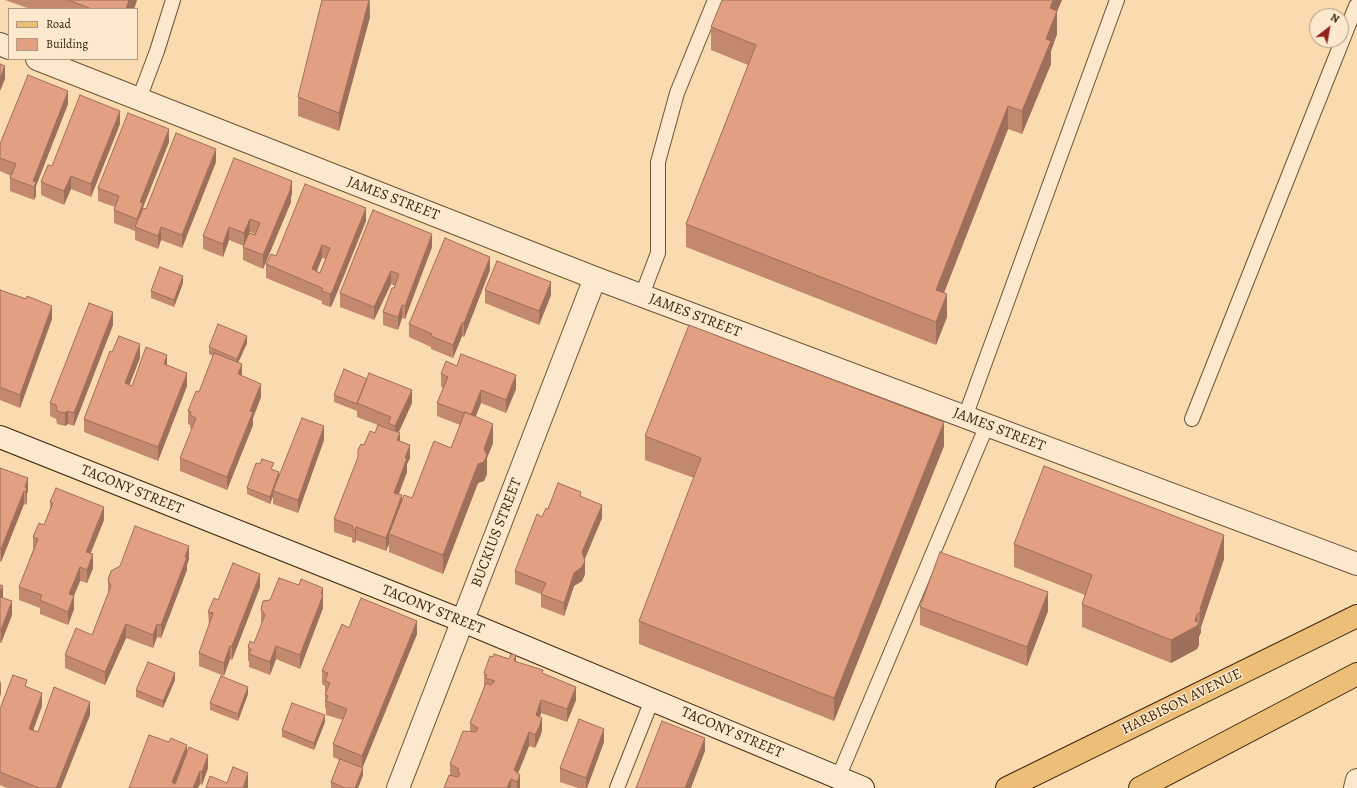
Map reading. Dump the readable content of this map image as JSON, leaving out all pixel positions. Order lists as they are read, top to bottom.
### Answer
{
  "streets": {
    "main road": ["HARBISON AVENUE"],
    "street": ["JAMES STREET", "TACONY STREET", "BUCKIUS STREET"]
  },
  "crossings": [
    ["JAMES STREET", "BUCKIUS STREET"],
    ["TACONY STREET", "BUCKIUS STREET"]
  ],
  "legend": ["Road", "Building"],
  "north": "top right"
}
